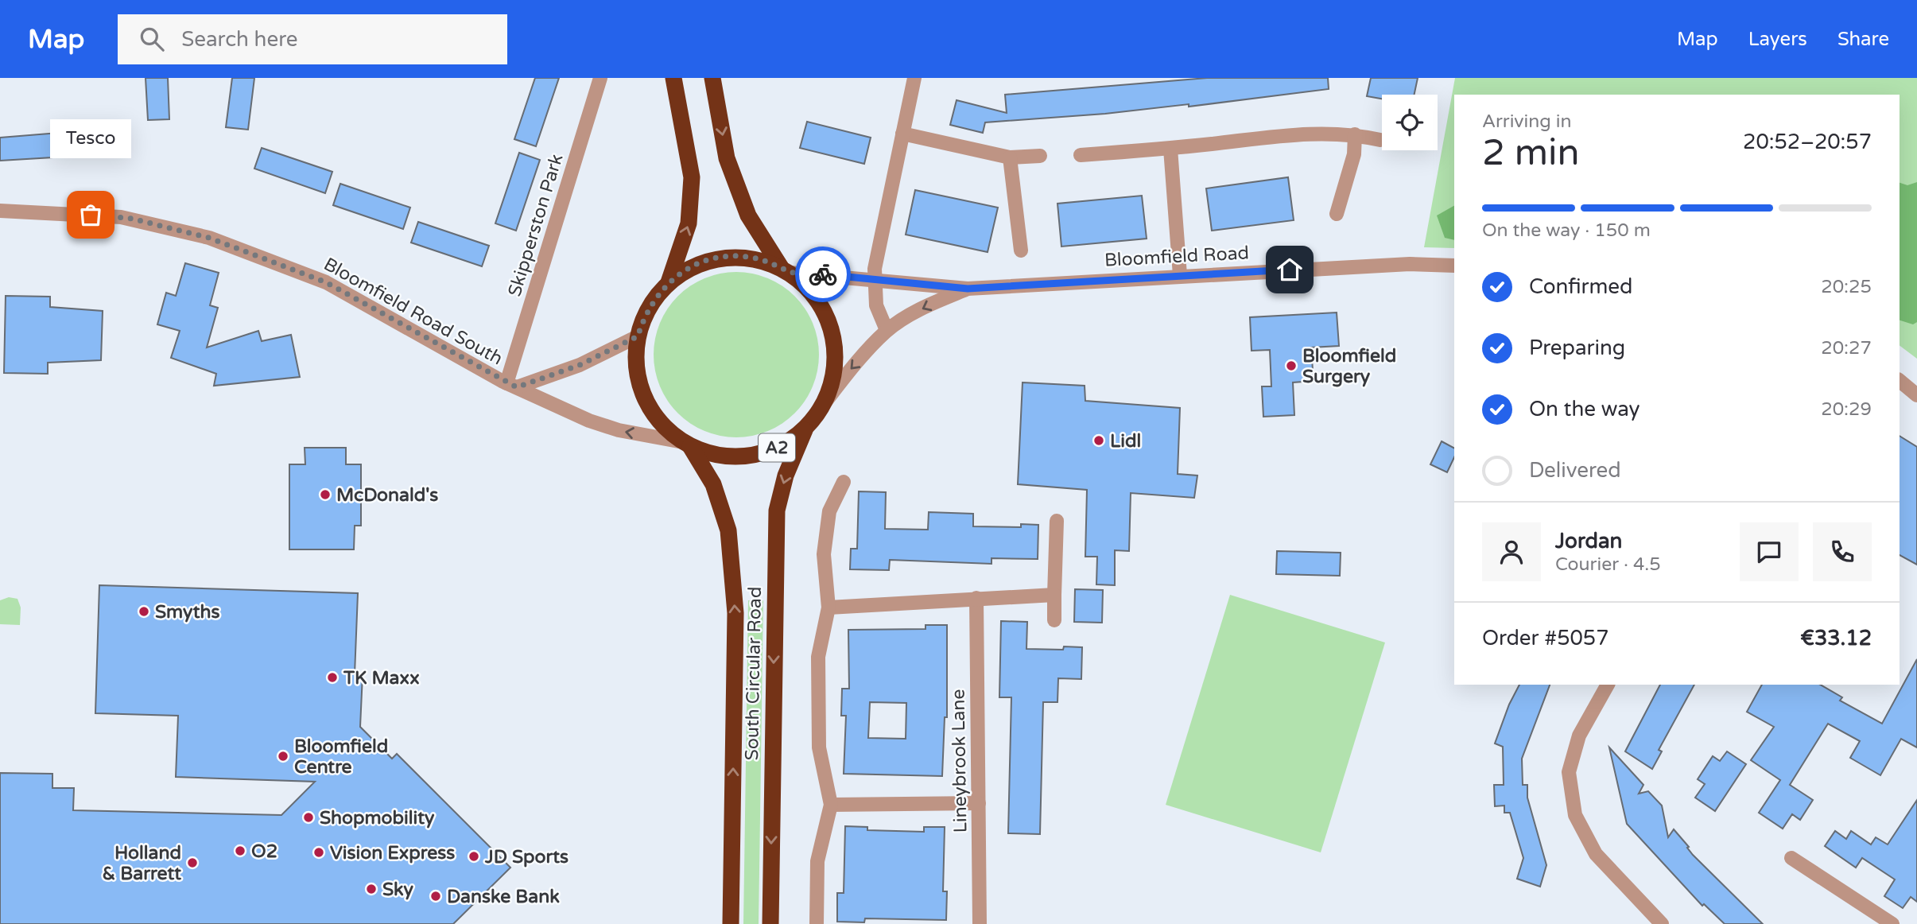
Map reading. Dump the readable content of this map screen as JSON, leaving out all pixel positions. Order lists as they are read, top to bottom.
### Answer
{
  "streets": {
    "highway": ["A2", "South Circular Road"],
    "street": [
      "Skipperston Park",
      "Bloomfield Road",
      "Bloomfield Road South",
      "Lineybrook Lane"
    ]
  },
  "crossings": [
    ["Skipperston Park", "Bloomfield Road South"],
    ["Bloomfield Road", "A2"],
    ["Bloomfield Road South", "A2"],
    ["Bloomfield Road South", "South Circular Road"],
    ["A2", "South Circular Road"]
  ],
  "places": [
    "Tesco",
    "Bloomfield Surgery",
    "Lidl",
    "McDonald's",
    "Smyths",
    "TK Maxx",
    "Bloomfield Centre",
    "Shopmobility",
    "O2",
    "Vision Express",
    "JD Sports",
    "Holland & Barrett",
    "Sky",
    "Danske Bank"
  ],
  "page": {
    "header": "Map",
    "search": "Search here",
    "nav": ["Map", "Layers", "Share"],
    "heading": ["2 min", "Arriving in", "20:52–20:57"],
    "panel": [
      "Jordan",
      "Courier · 4.5",
      "Order #5057",
      "€33.12"
    ],
    "bubble": "Tesco",
    "bar": "On the way · 150 m",
    "list": [
      ["Confirmed", "20:25"],
      ["Preparing", "20:27"],
      ["On the way", "20:29"],
      "Delivered"
    ]
  }
}
